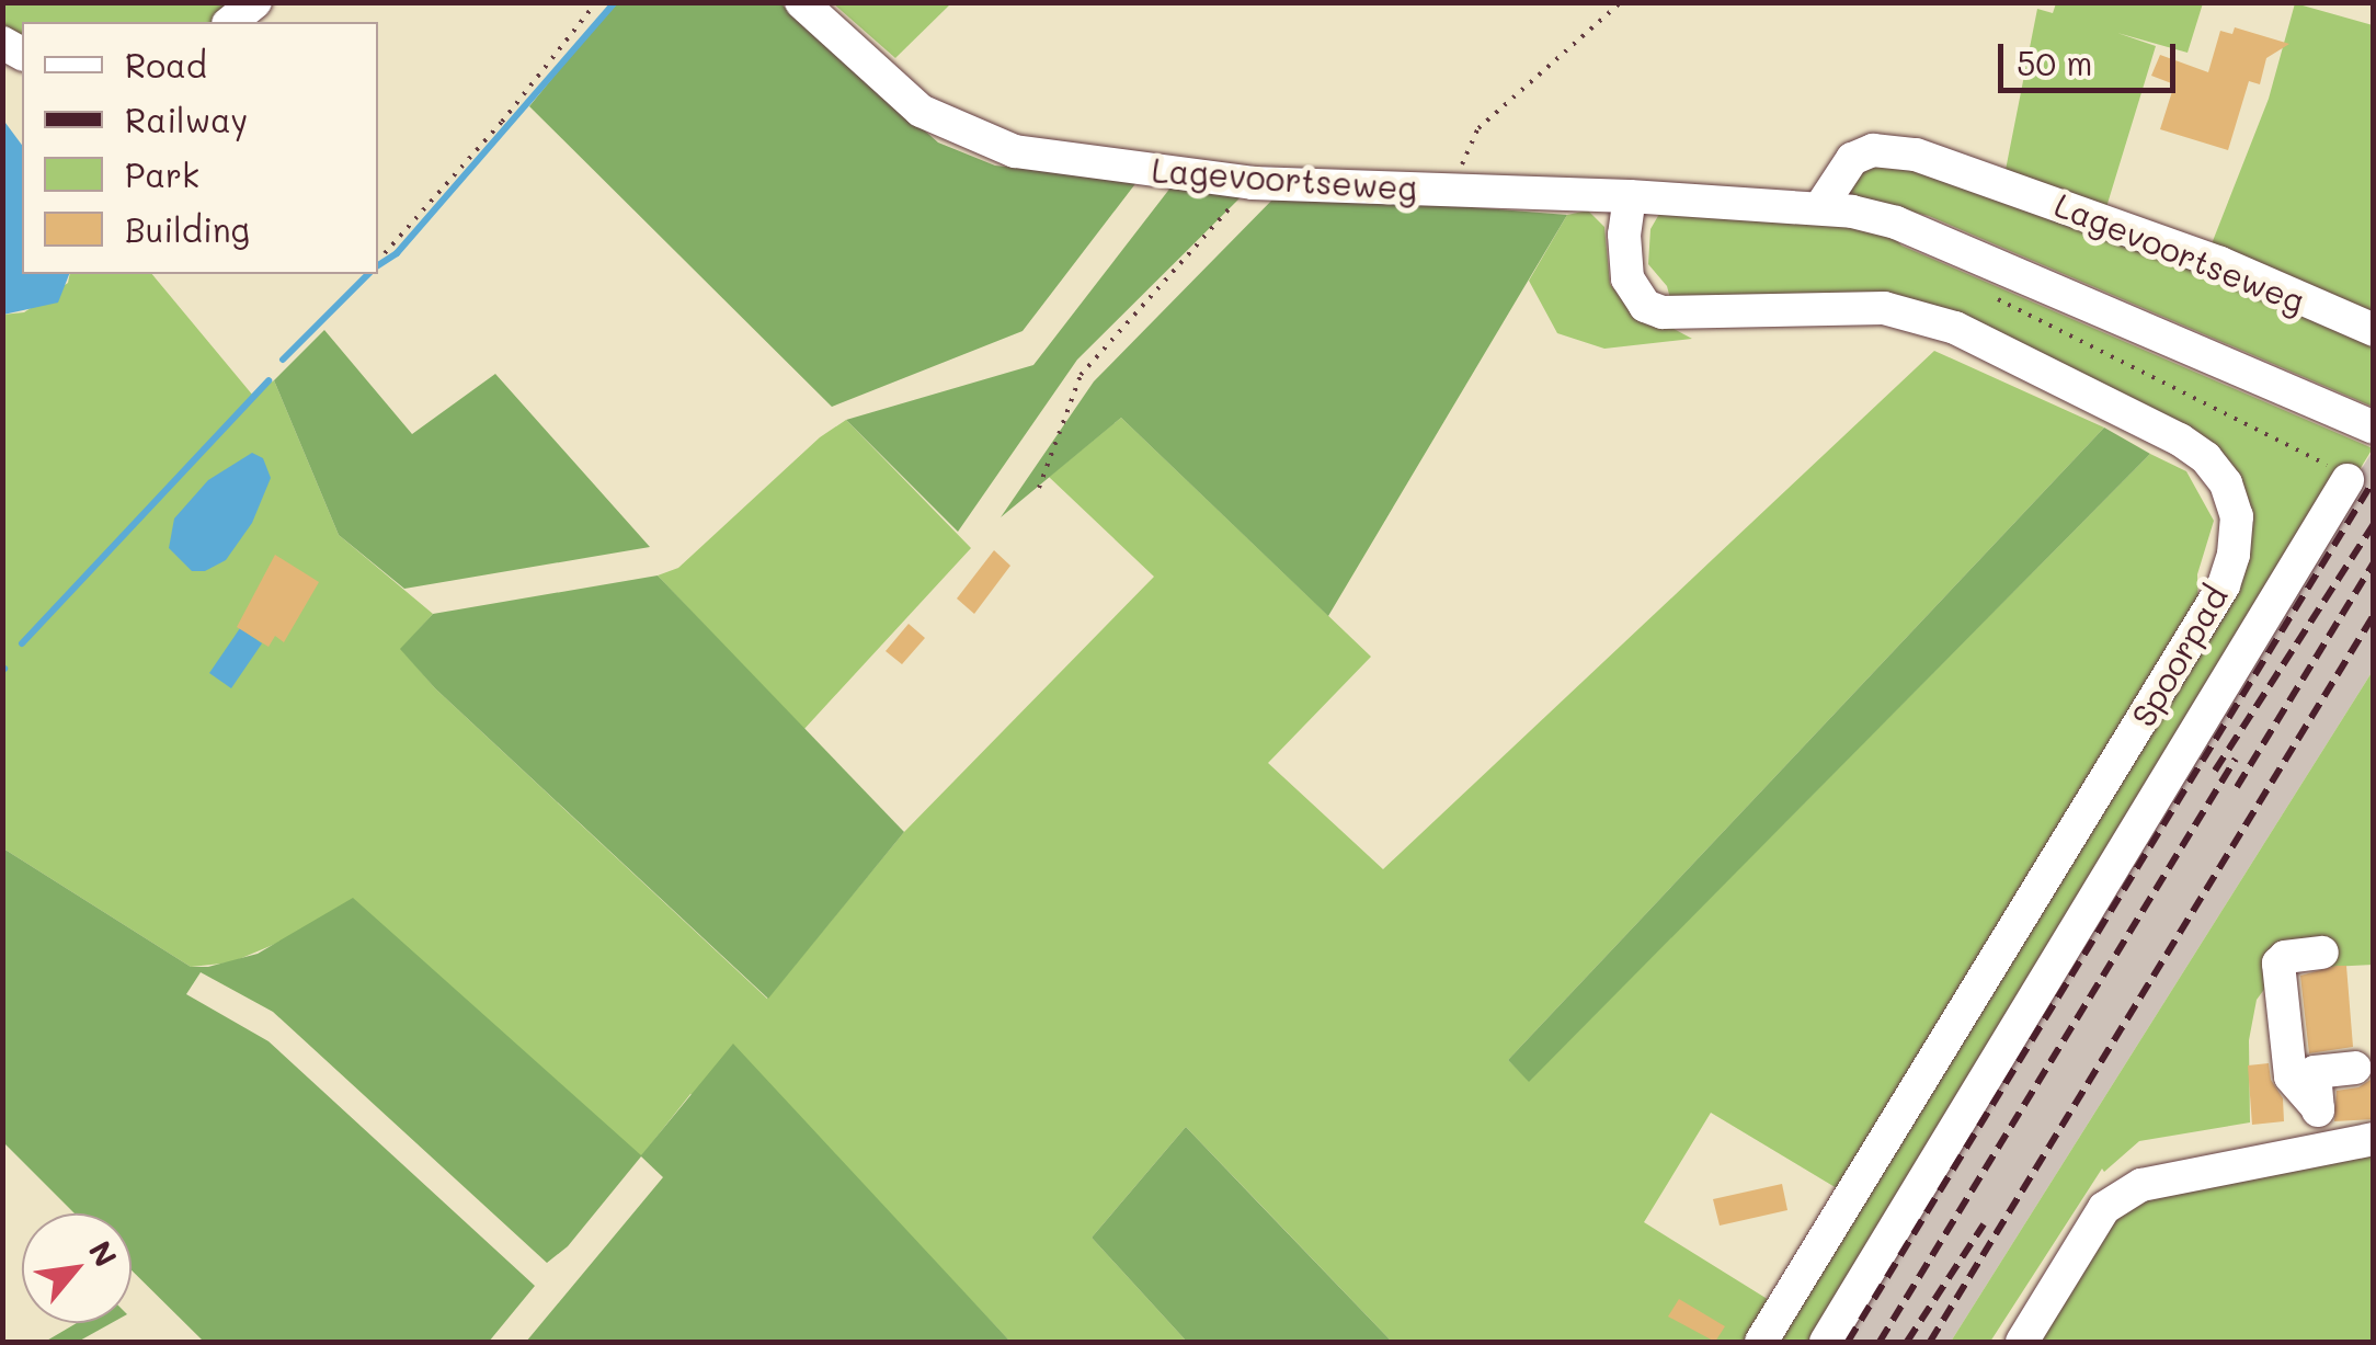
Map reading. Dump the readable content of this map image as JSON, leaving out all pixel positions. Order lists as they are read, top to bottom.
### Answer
{
  "streets": {
    "street": ["Lagevoortseweg", "Spoorpad"]
  },
  "crossings": [
    ["Lagevoortseweg", "Spoorpad"]
  ],
  "legend": [
    "Road",
    "Railway",
    "Park",
    "Building"
  ],
  "scale_bar": "50 m",
  "north": "top right"
}
